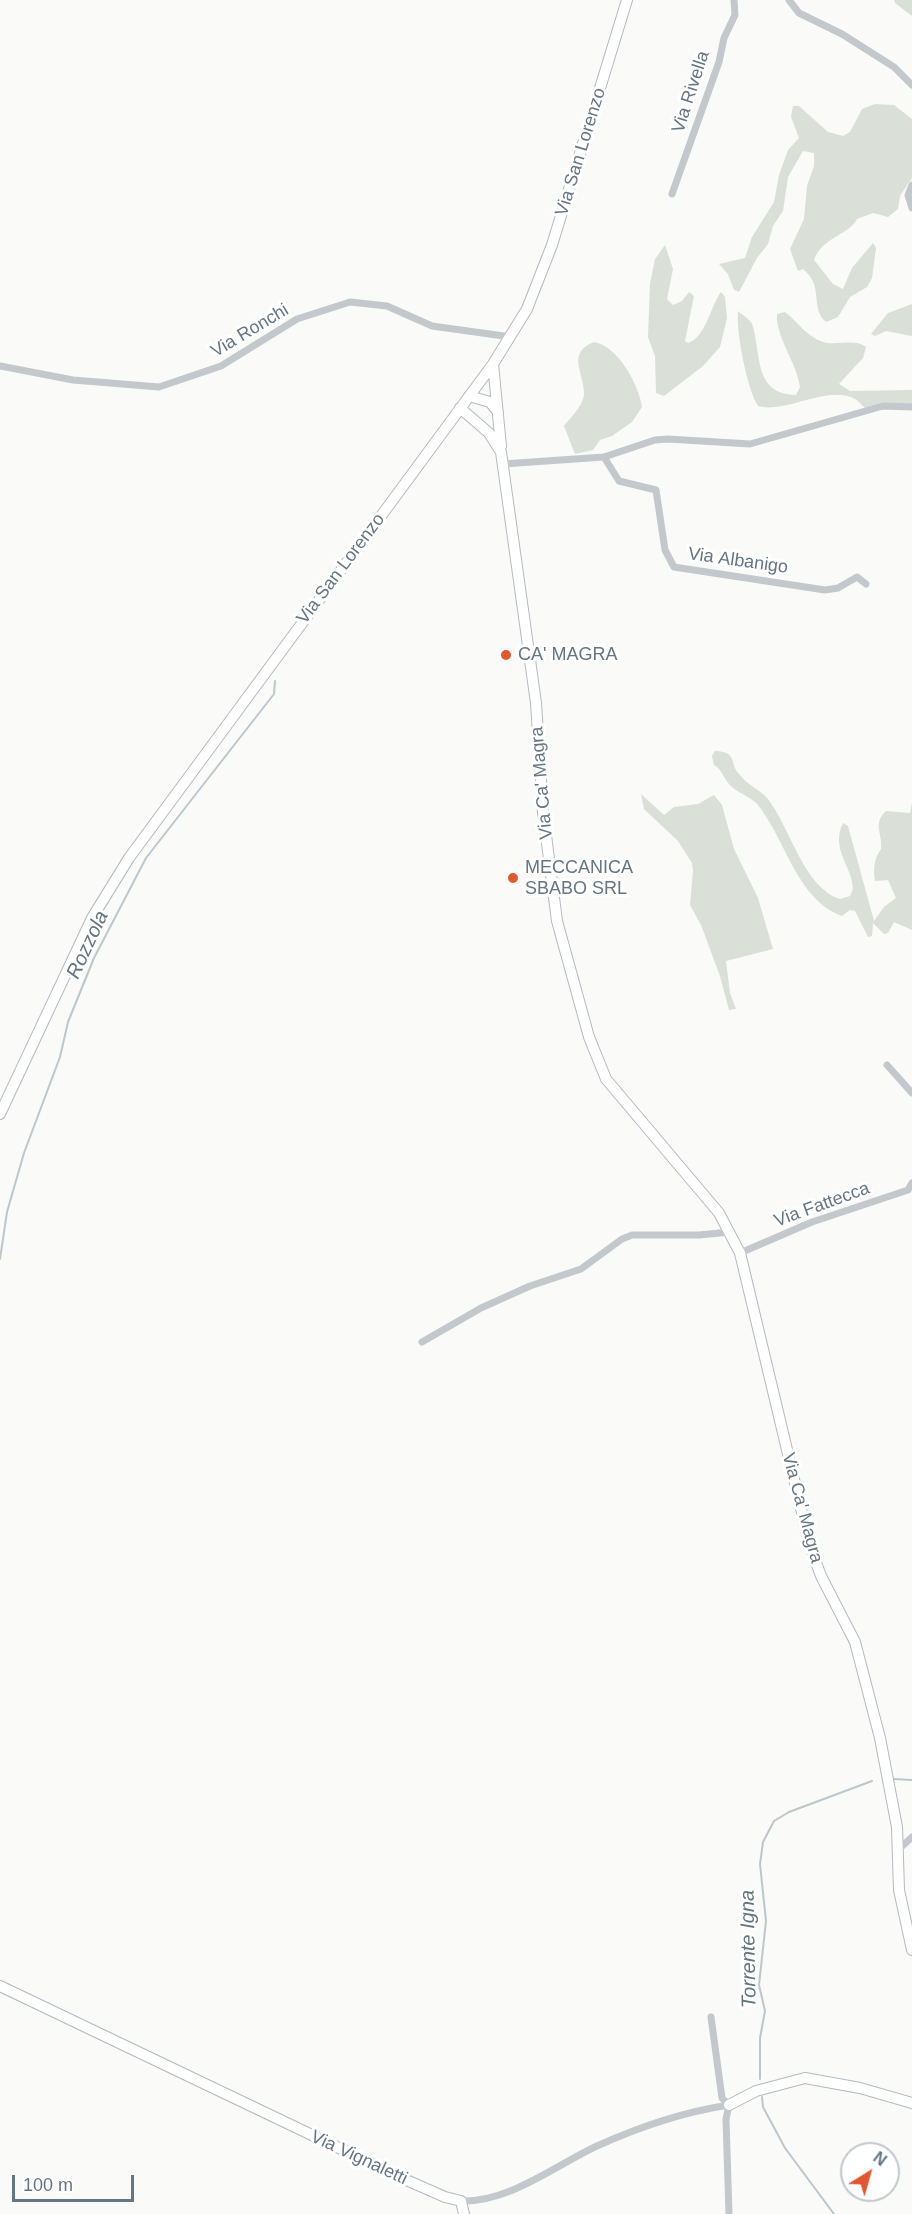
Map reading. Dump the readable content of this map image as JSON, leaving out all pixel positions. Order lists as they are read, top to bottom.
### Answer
{
  "streets": {
    "street": [
      "Via Rivella",
      "Via San Lorenzo",
      "Via Ronchi",
      "Via Albanigo",
      "Via Ca' Magra",
      "Via Fattecca",
      "Via Vignaletti"
    ]
  },
  "crossings": [
    ["Via San Lorenzo", "Via Ronchi"],
    ["Via San Lorenzo", "Via Ca' Magra"],
    ["Via Ca' Magra", "Via Fattecca"]
  ],
  "water": ["Rozzola", "Torrente Igna"],
  "places": ["CA' MAGRA", "MECCANICA SBABO SRL"],
  "scale_bar": "100 m",
  "north": "top right"
}
